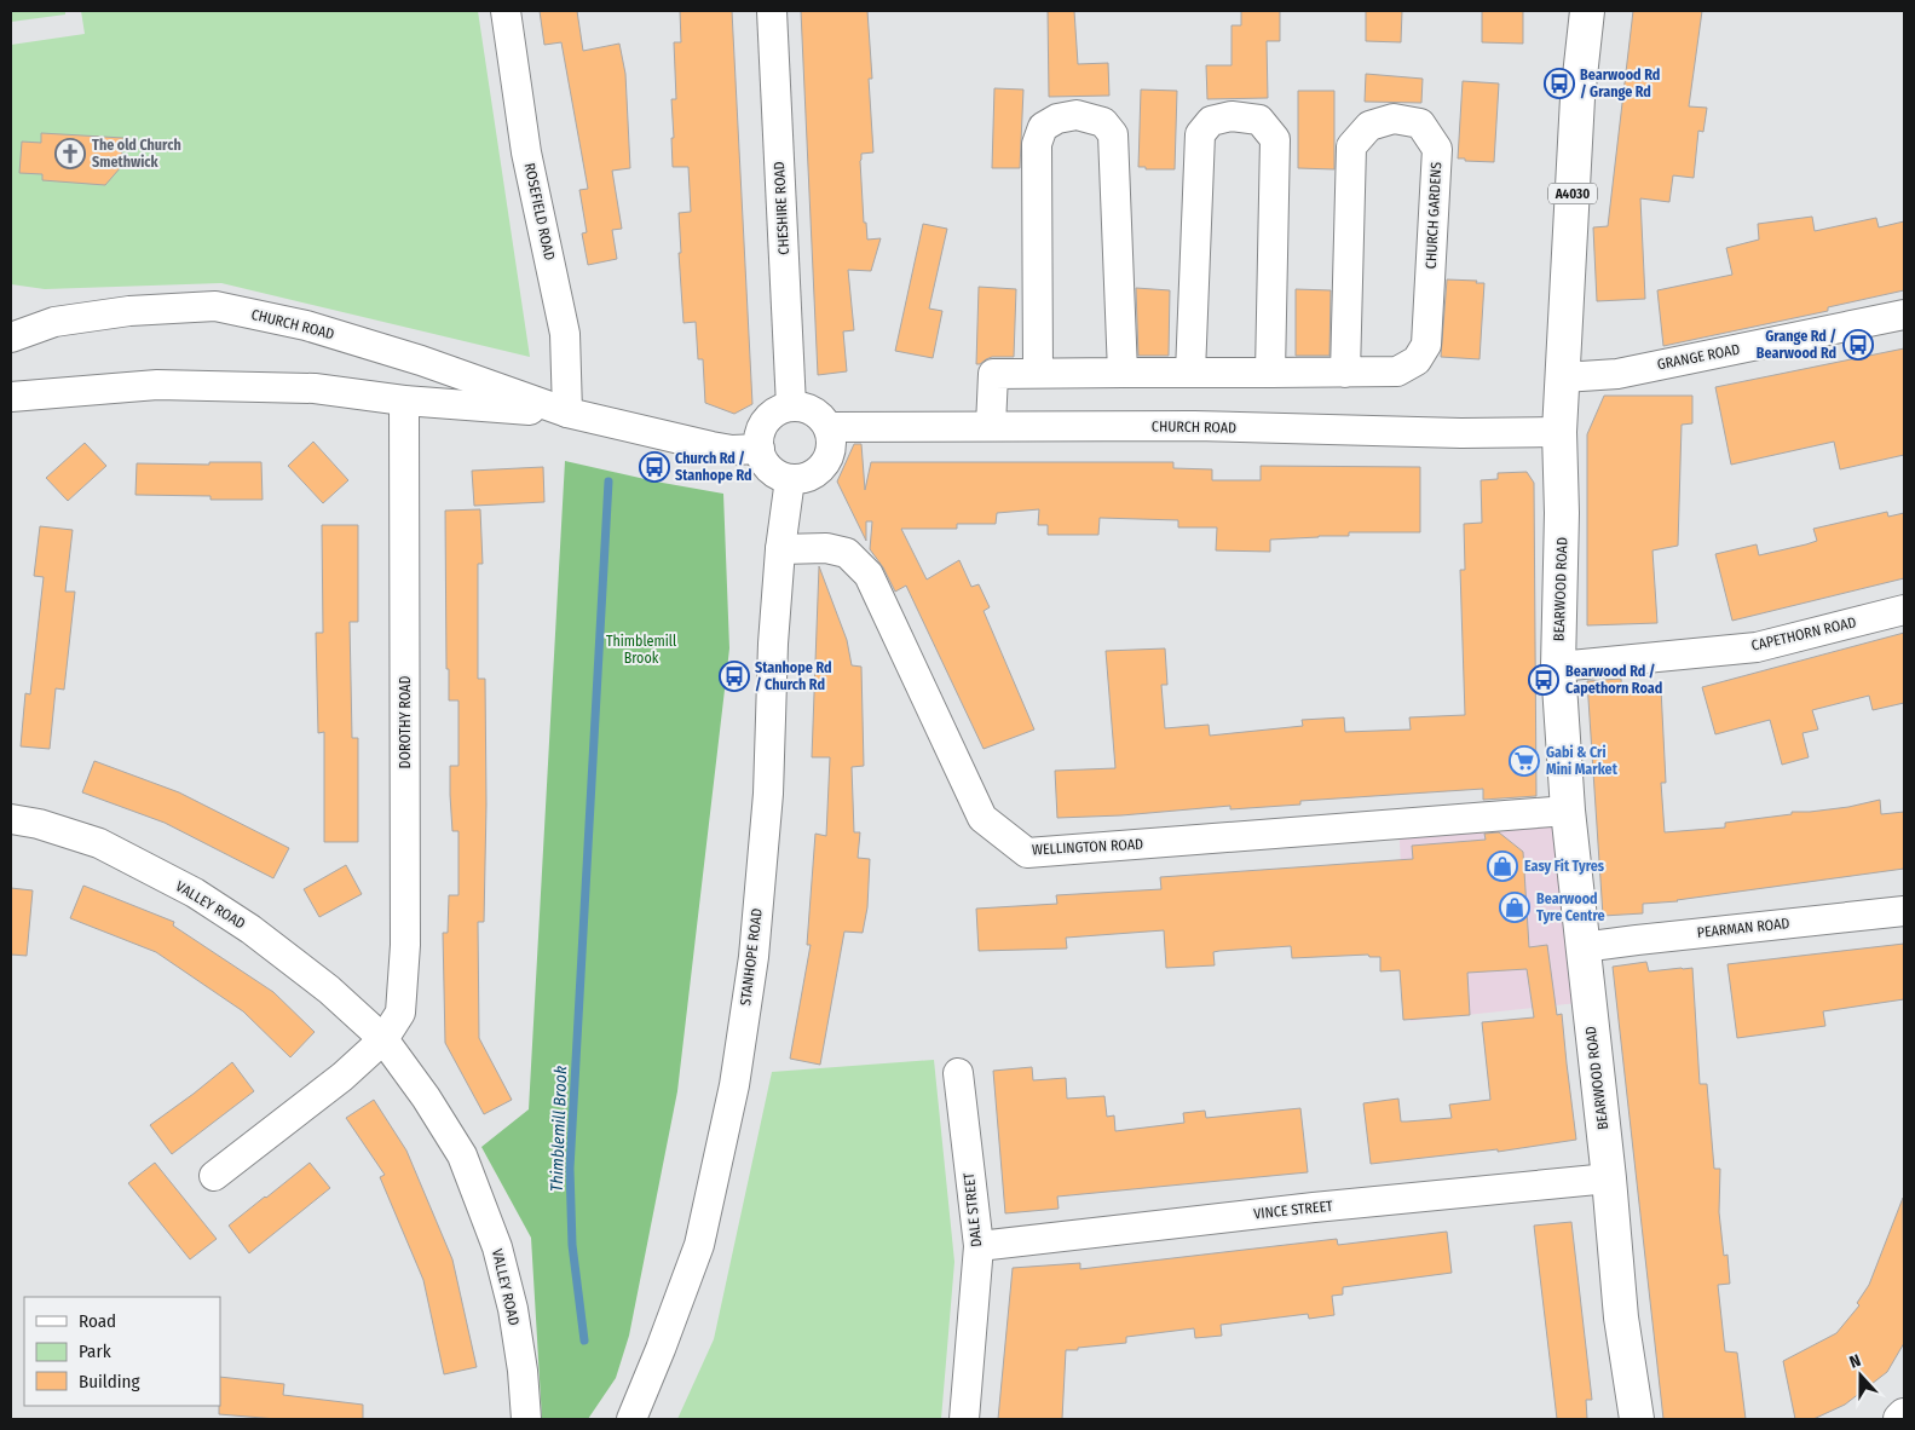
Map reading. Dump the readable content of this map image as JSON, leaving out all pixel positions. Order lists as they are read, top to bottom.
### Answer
{
  "streets": {
    "main road": ["A4030", "BEARWOOD ROAD"],
    "street": [
      "CHESHIRE ROAD",
      "ROSEFIELD ROAD",
      "CHURCH GARDENS",
      "CHURCH ROAD",
      "GRANGE ROAD",
      "CAPETHORN ROAD",
      "DOROTHY ROAD",
      "WELLINGTON ROAD",
      "VALLEY ROAD",
      "PEARMAN ROAD",
      "STANHOPE ROAD",
      "DALE STREET",
      "VINCE STREET"
    ]
  },
  "crossings": [
    ["CHESHIRE ROAD", "CHURCH ROAD"],
    ["CHESHIRE ROAD", "STANHOPE ROAD"],
    ["ROSEFIELD ROAD", "CHURCH ROAD"],
    ["CHURCH GARDENS", "CHURCH ROAD"],
    ["CHURCH ROAD", "BEARWOOD ROAD"],
    ["CHURCH ROAD", "DOROTHY ROAD"],
    ["CHURCH ROAD", "STANHOPE ROAD"],
    ["GRANGE ROAD", "BEARWOOD ROAD"],
    ["BEARWOOD ROAD", "CAPETHORN ROAD"],
    ["BEARWOOD ROAD", "WELLINGTON ROAD"],
    ["BEARWOOD ROAD", "PEARMAN ROAD"],
    ["BEARWOOD ROAD", "VINCE STREET"],
    ["DOROTHY ROAD", "VALLEY ROAD"],
    ["WELLINGTON ROAD", "STANHOPE ROAD"],
    ["DALE STREET", "VINCE STREET"]
  ],
  "water": ["Thimblemill Brook"],
  "parks": ["Thimblemill Brook"],
  "places": {
    "bus stop": [
      "Bearwood Rd / Grange Rd",
      "Grange Rd / Bearwood Rd",
      "Church Rd / Stanhope Rd",
      "Stanhope Rd / Church Rd",
      "Bearwood Rd / Capethorn Road"
    ],
    "church": ["The old Church Smethwick"],
    "supermarket": ["Gabi & Cri Mini Market"],
    "shop": ["Easy Fit Tyres", "Bearwood Tyre Centre"]
  },
  "legend": ["Road", "Park", "Building"],
  "north": "top"
}
